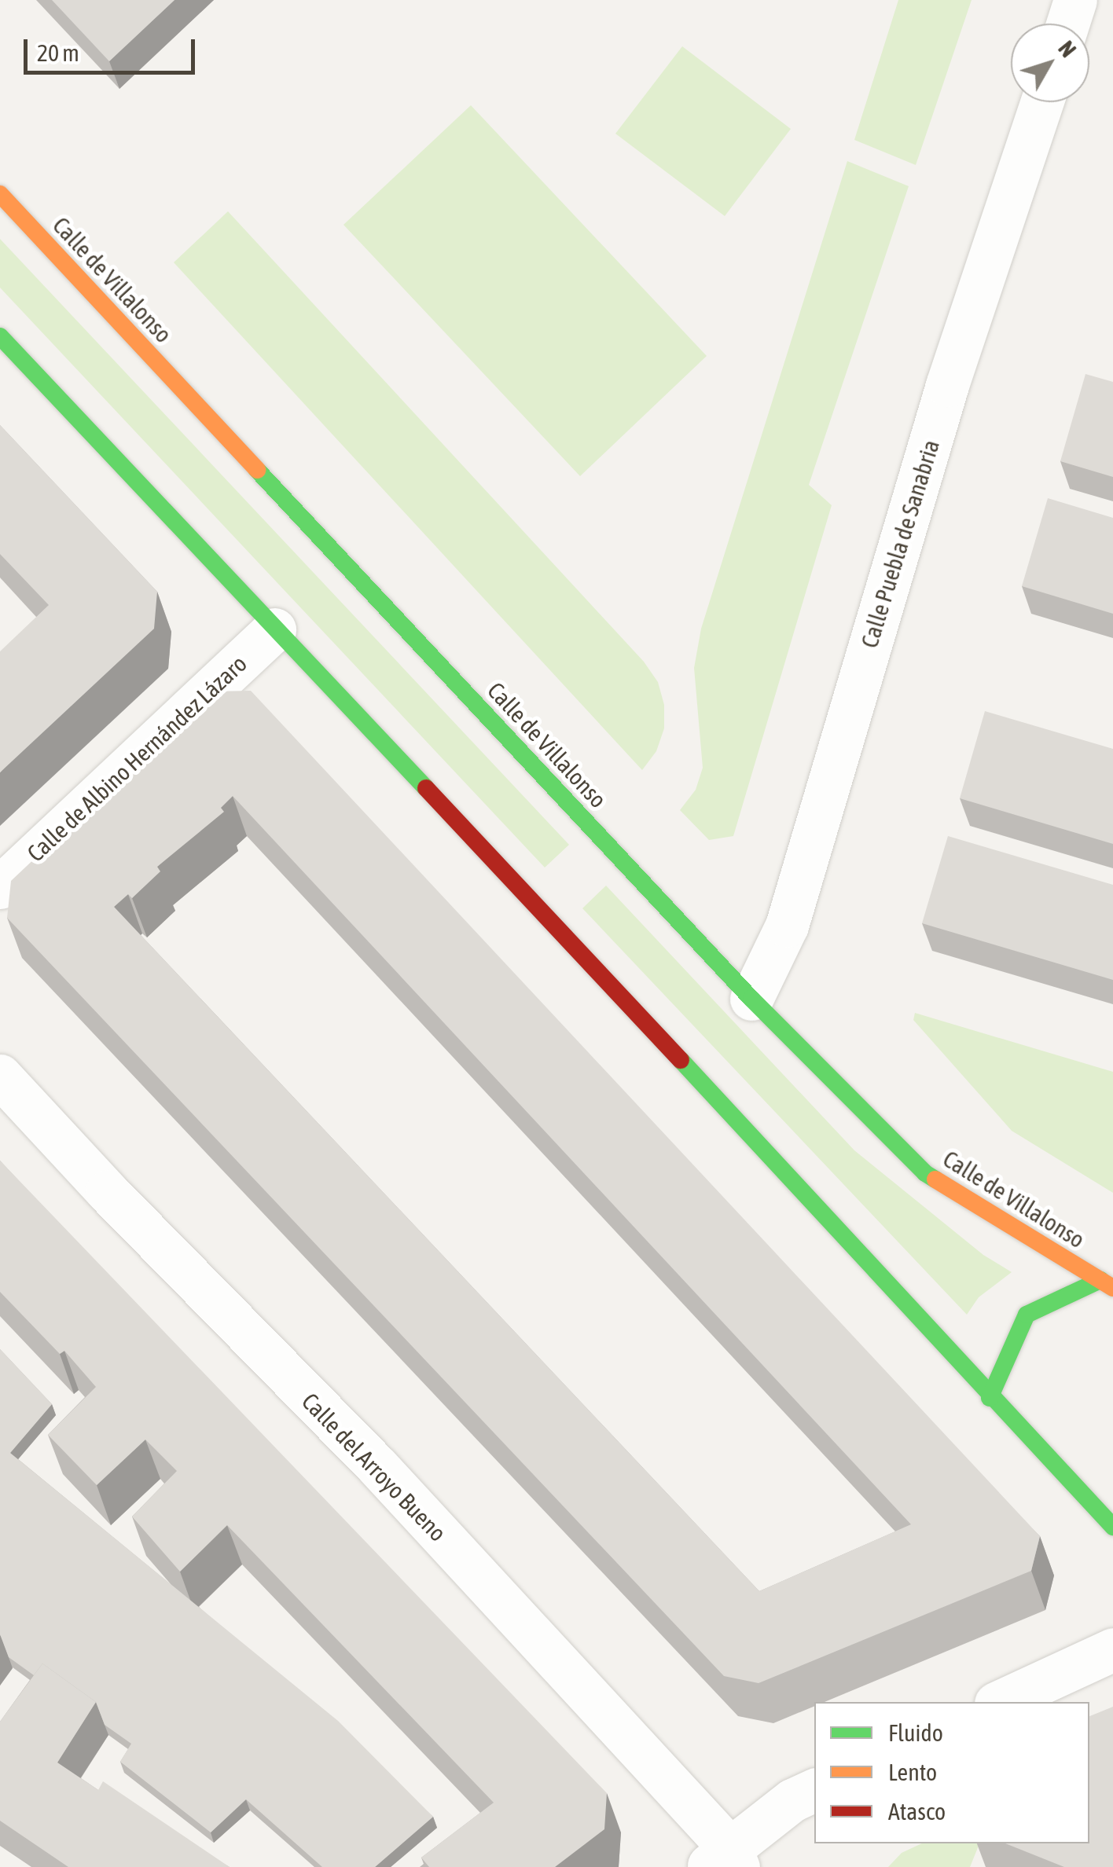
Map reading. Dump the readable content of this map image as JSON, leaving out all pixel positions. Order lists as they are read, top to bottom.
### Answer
{
  "streets": {
    "main road": ["Calle de Villalonso"],
    "street": ["Calle Puebla de Sanabria", "Calle de Albino Hernández Lázaro", "Calle del Arroyo Bueno"]
  },
  "crossings": [
    ["Calle de Villalonso", "Calle Puebla de Sanabria"]
  ],
  "legend": ["Fluido", "Lento", "Atasco"],
  "scale_bar": "20 m",
  "north": "top right"
}
